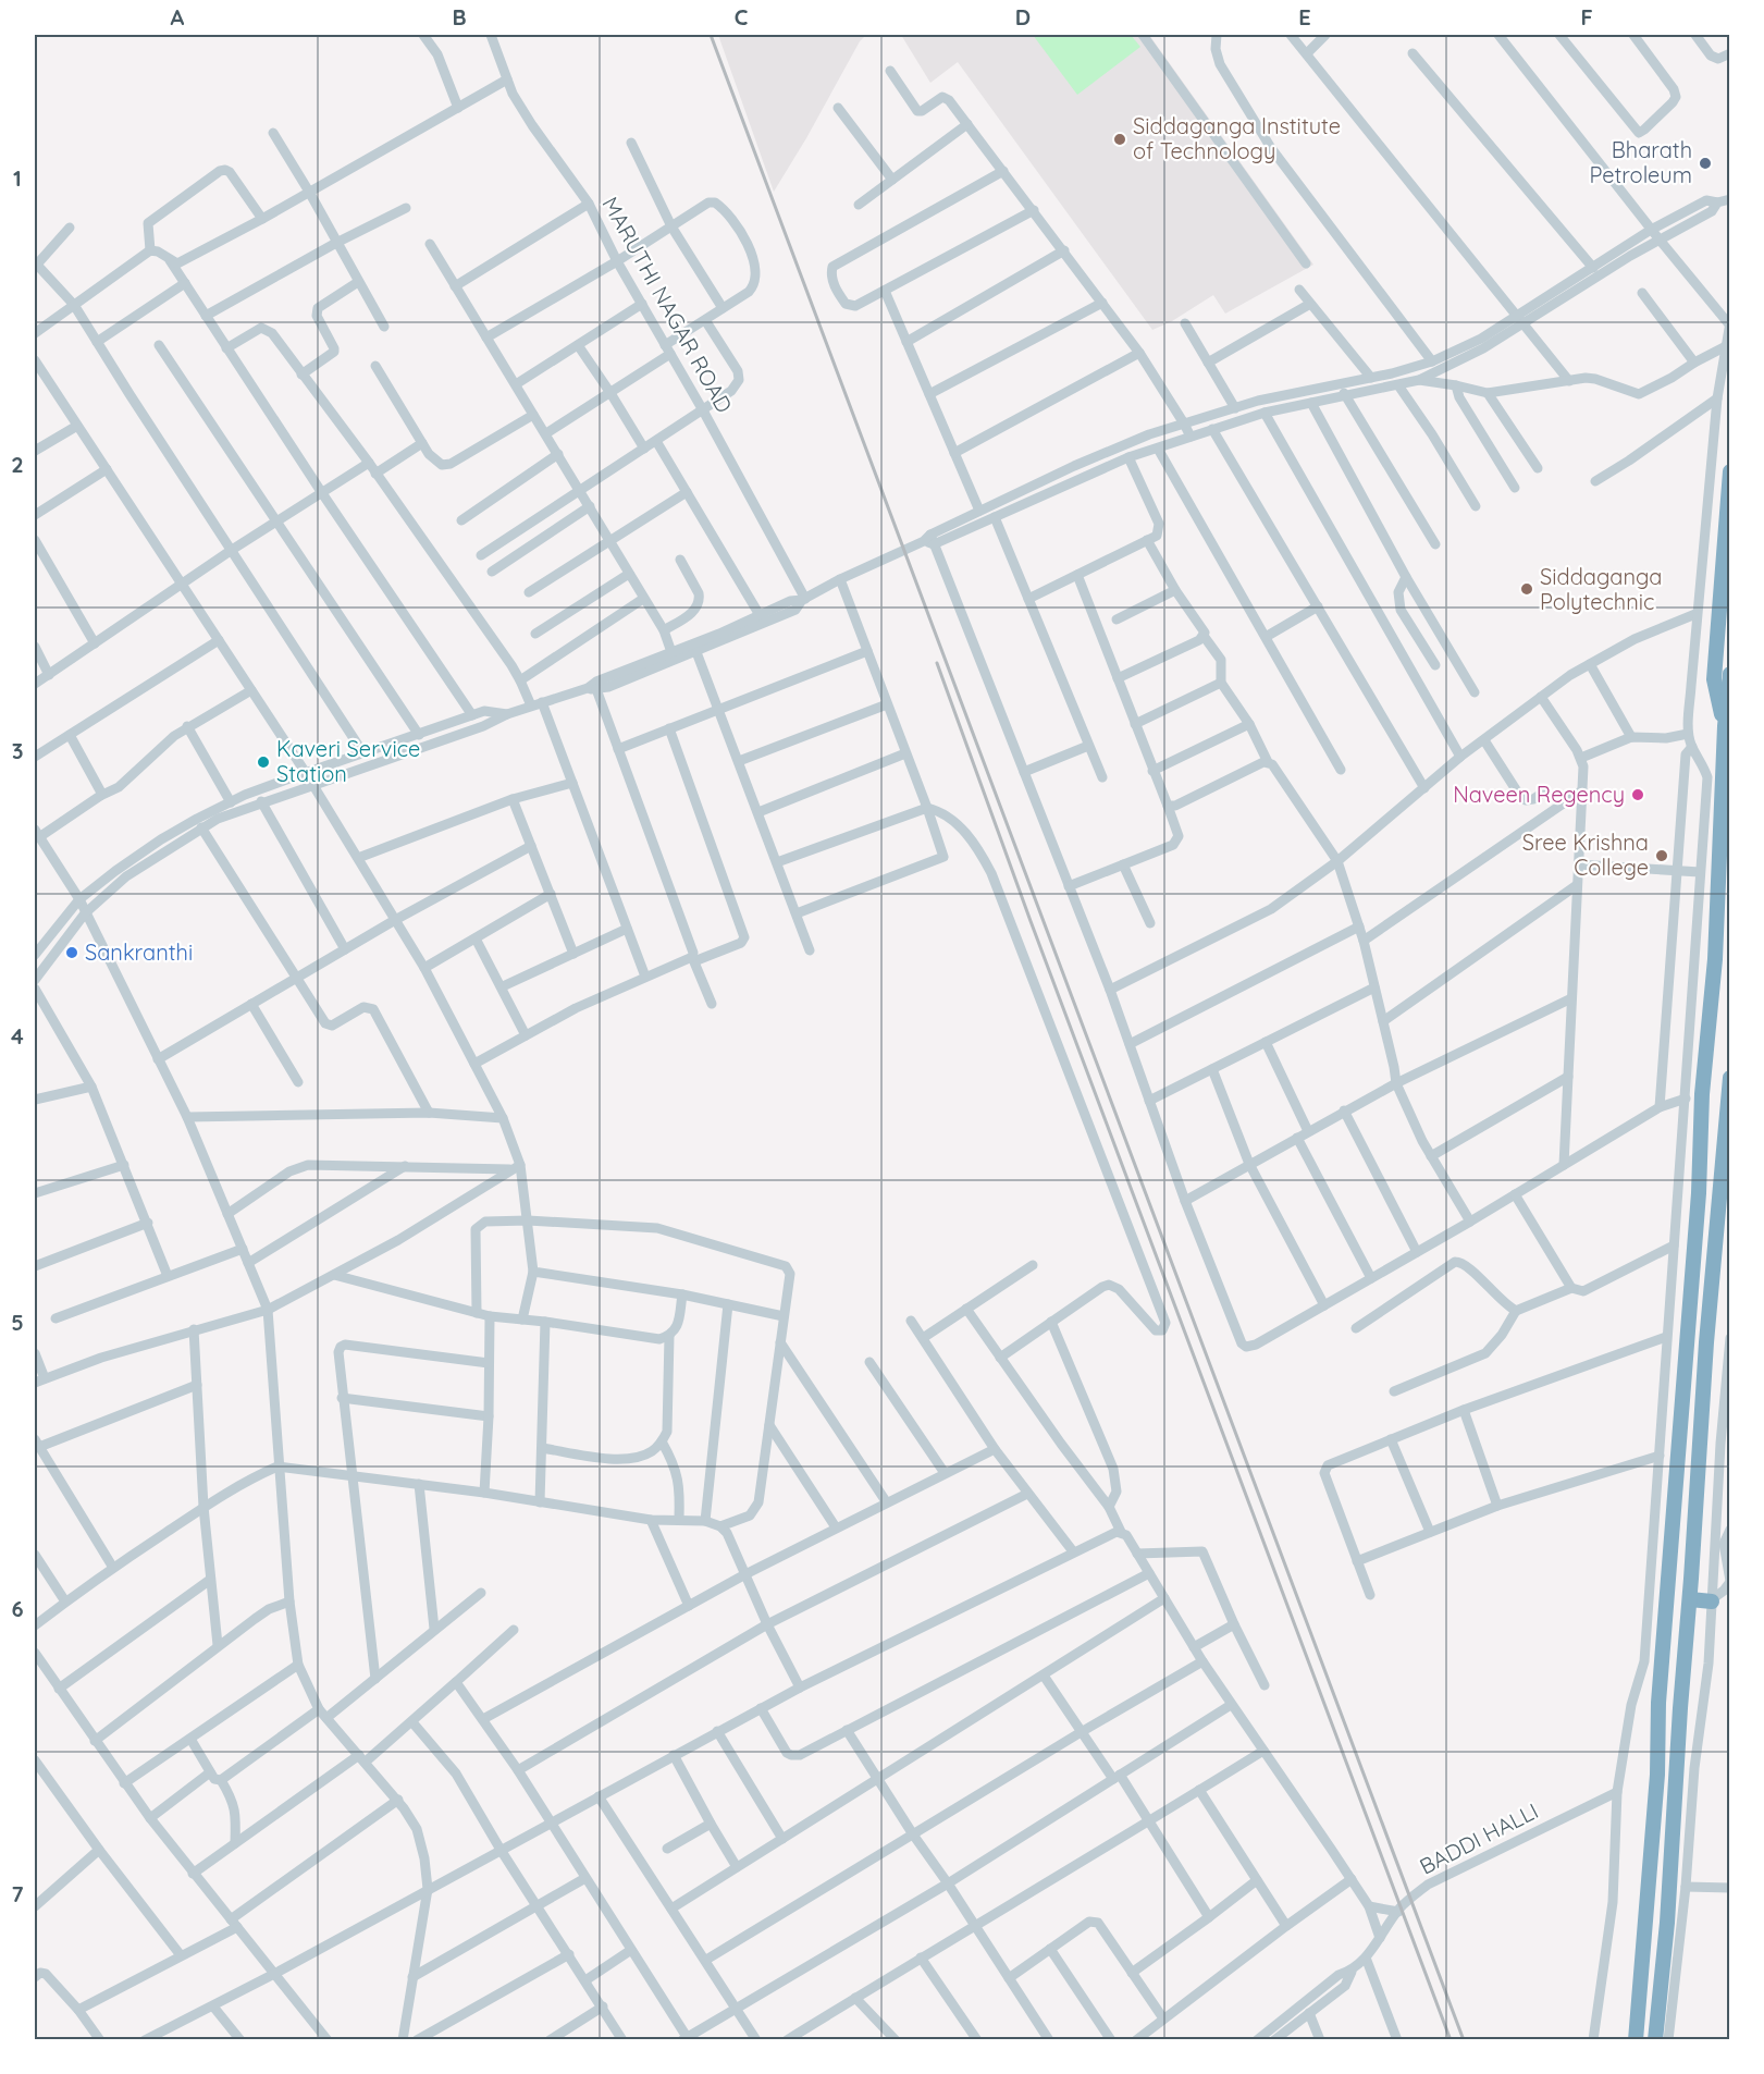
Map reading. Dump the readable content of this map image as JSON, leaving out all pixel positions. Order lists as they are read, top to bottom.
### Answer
{
  "streets": {
    "street": ["MARUTHI NAGAR ROAD", "BADDI HALLI"]
  },
  "places": [
    "Siddaganga Institute of Technology",
    "Bharath Petroleum",
    "Siddaganga Polytechnic",
    "Kaveri Service Station",
    "Naveen Regency",
    "Sree Krishna College",
    "Sankranthi"
  ],
  "grid": {
    "columns": [
      "A",
      "B",
      "C",
      "D",
      "E",
      "F"
    ],
    "rows": [
      "1",
      "2",
      "3",
      "4",
      "5",
      "6",
      "7"
    ]
  }
}
